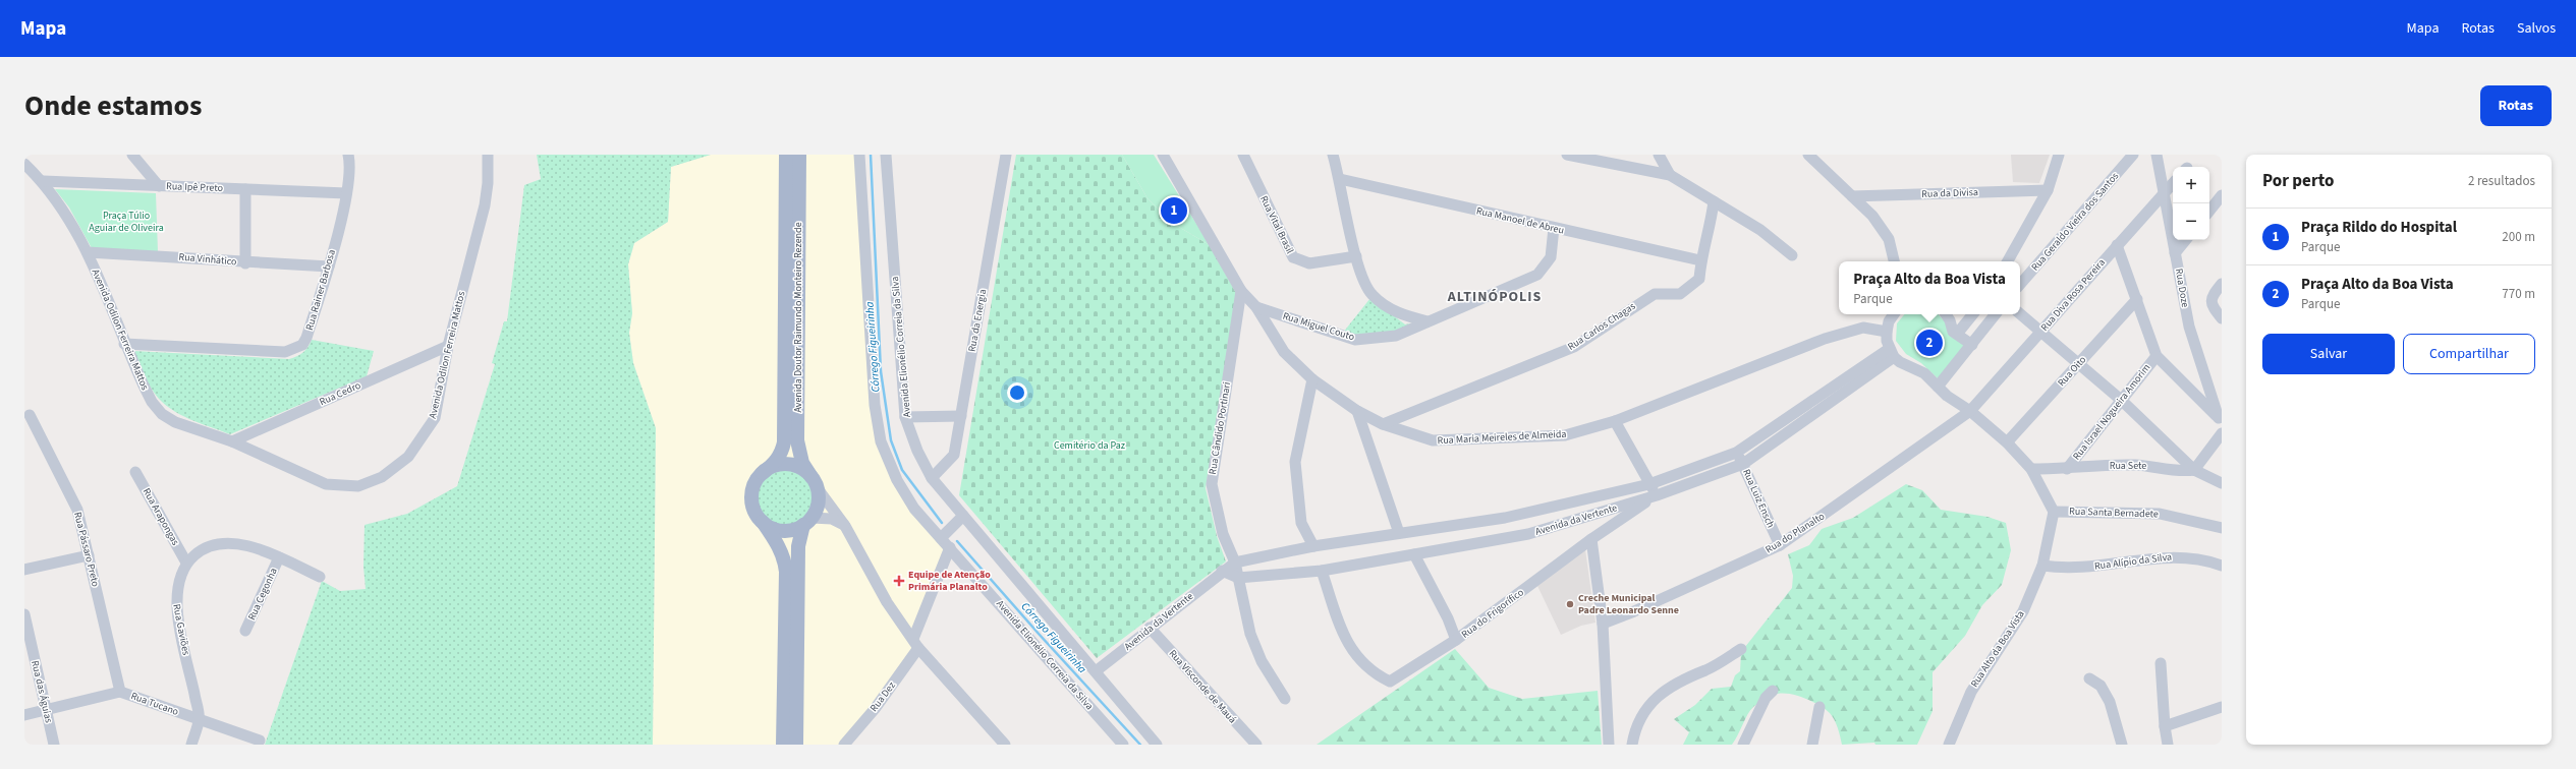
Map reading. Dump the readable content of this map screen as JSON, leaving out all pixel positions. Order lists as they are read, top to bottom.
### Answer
{
  "streets": {
    "main road": ["Avenida Doutor Raimundo Monteiro Rezende"],
    "street": [
      "Rua Ipê Preto",
      "Rua da Divisa",
      "Rua Manoel de Abreu",
      "Rua Geraldo Vieira dos Santos",
      "Rua Vital Brasil",
      "Rua Vinhático",
      "Rua Doze",
      "Rua Rainer Barbosa",
      "Rua Diva Rosa Pereira",
      "Rua da Energia",
      "Rua Miguel Couto",
      "Rua Carlos Chagas",
      "Avenida Odilon Ferreira Mattos",
      "Avenida Elionélio Correia da Silva",
      "Rua Oito",
      "Rua Cedro",
      "Rua Israel Nogueira Amorim",
      "Rua Cândido Portinari",
      "Rua Maria Meireles de Almeida",
      "Rua Sete",
      "Rua Luiz Ensch",
      "Rua Santa Bernadete",
      "Rua Arapongas",
      "Avenida da Vertente",
      "Rua do Planalto",
      "Rua Pássaro Preto",
      "Rua Alípio da Silva",
      "Rua Cegonha",
      "Rua do Frigorífico",
      "Rua Gaviões",
      "Rua Alto da Boa Vista",
      "Rua Visconde de Mauá",
      "Rua das Águias",
      "Rua Dez",
      "Rua Tucano"
    ]
  },
  "crossings": [
    ["Rua Ipê Preto", "Rua Rainer Barbosa"],
    ["Rua Ipê Preto", "Avenida Odilon Ferreira Mattos"],
    ["Rua Manoel de Abreu", "Rua Miguel Couto"],
    ["Rua Manoel de Abreu", "Rua Carlos Chagas"],
    ["Rua Vinhático", "Rua Rainer Barbosa"],
    ["Rua Vinhático", "Avenida Odilon Ferreira Mattos"],
    ["Rua Doze", "Rua Diva Rosa Pereira"],
    ["Rua Rainer Barbosa", "Avenida Odilon Ferreira Mattos"],
    ["Rua Diva Rosa Pereira", "Rua do Planalto"],
    ["Rua da Energia", "Avenida Elionélio Correia da Silva"],
    ["Rua Miguel Couto", "Rua Maria Meireles de Almeida"],
    ["Rua Carlos Chagas", "Rua Maria Meireles de Almeida"],
    ["Avenida Odilon Ferreira Mattos", "Rua Cedro"],
    ["Avenida Elionélio Correia da Silva", "Avenida da Vertente"],
    ["Rua Israel Nogueira Amorim", "Rua Sete"],
    ["Rua Cândido Portinari", "Rua Maria Meireles de Almeida"],
    ["Rua Cândido Portinari", "Avenida da Vertente"],
    ["Rua Luiz Ensch", "Avenida da Vertente"],
    ["Rua Luiz Ensch", "Rua do Planalto"],
    ["Rua Santa Bernadete", "Rua Alto da Boa Vista"],
    ["Rua Arapongas", "Rua Gaviões"],
    ["Avenida da Vertente", "Rua do Frigorífico"],
    ["Avenida da Vertente", "Rua Visconde de Mauá"],
    ["Rua Pássaro Preto", "Rua Tucano"],
    ["Rua Alípio da Silva", "Rua Alto da Boa Vista"],
    ["Rua Gaviões", "Rua Tucano"],
    ["Rua das Águias", "Rua Tucano"]
  ],
  "districts": ["ALTINÓPOLIS"],
  "water": ["Córrego Figueirinha"],
  "parks": ["Praça Túlio Aguiar de Oliveira", "Cemitério da Paz"],
  "places": {
    "health": ["Equipe de Atenção Primária Planalto"],
    "other": ["Creche Municipal Padre Leonardo Senne"]
  },
  "page": {
    "header": "Mapa",
    "nav": ["Mapa", "Rotas", "Salvos"],
    "title": "Onde estamos",
    "buttons": [
      "Rotas",
      ["Salvar", "Compartilhar"]
    ],
    "heading": ["Por perto", "2 resultados"],
    "map_buttons": ["+", "−"],
    "pins": ["1", "2"],
    "list": [
      {
        "mark": "1",
        "name": "Praça Rildo do Hospital",
        "note": "Parque",
        "value": "200 m"
      },
      {
        "mark": "2",
        "name": "Praça Alto da Boa Vista",
        "note": "Parque",
        "value": "770 m"
      }
    ],
    "popup": ["Praça Alto da Boa Vista", "Parque"]
  }
}
